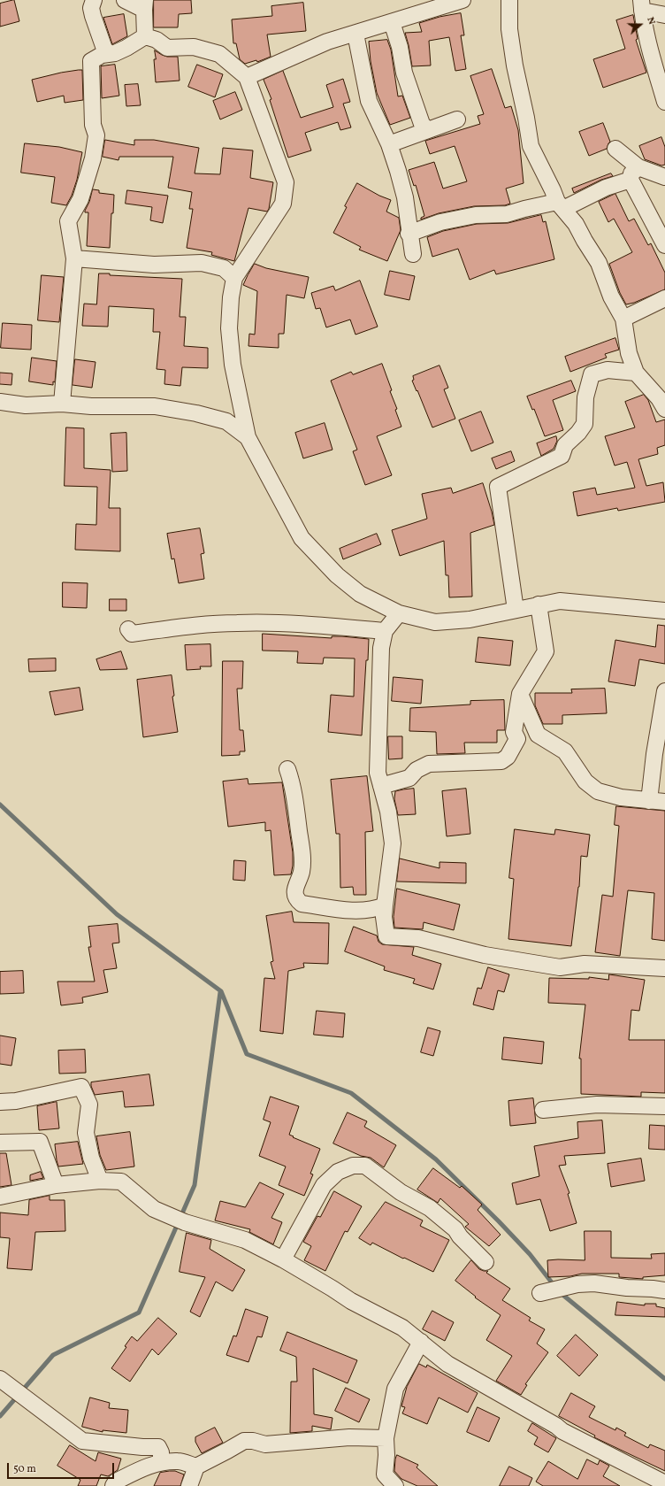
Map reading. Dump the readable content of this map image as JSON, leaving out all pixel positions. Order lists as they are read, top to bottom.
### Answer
{
  "scale_bar": "50 m",
  "north": "right"
}
